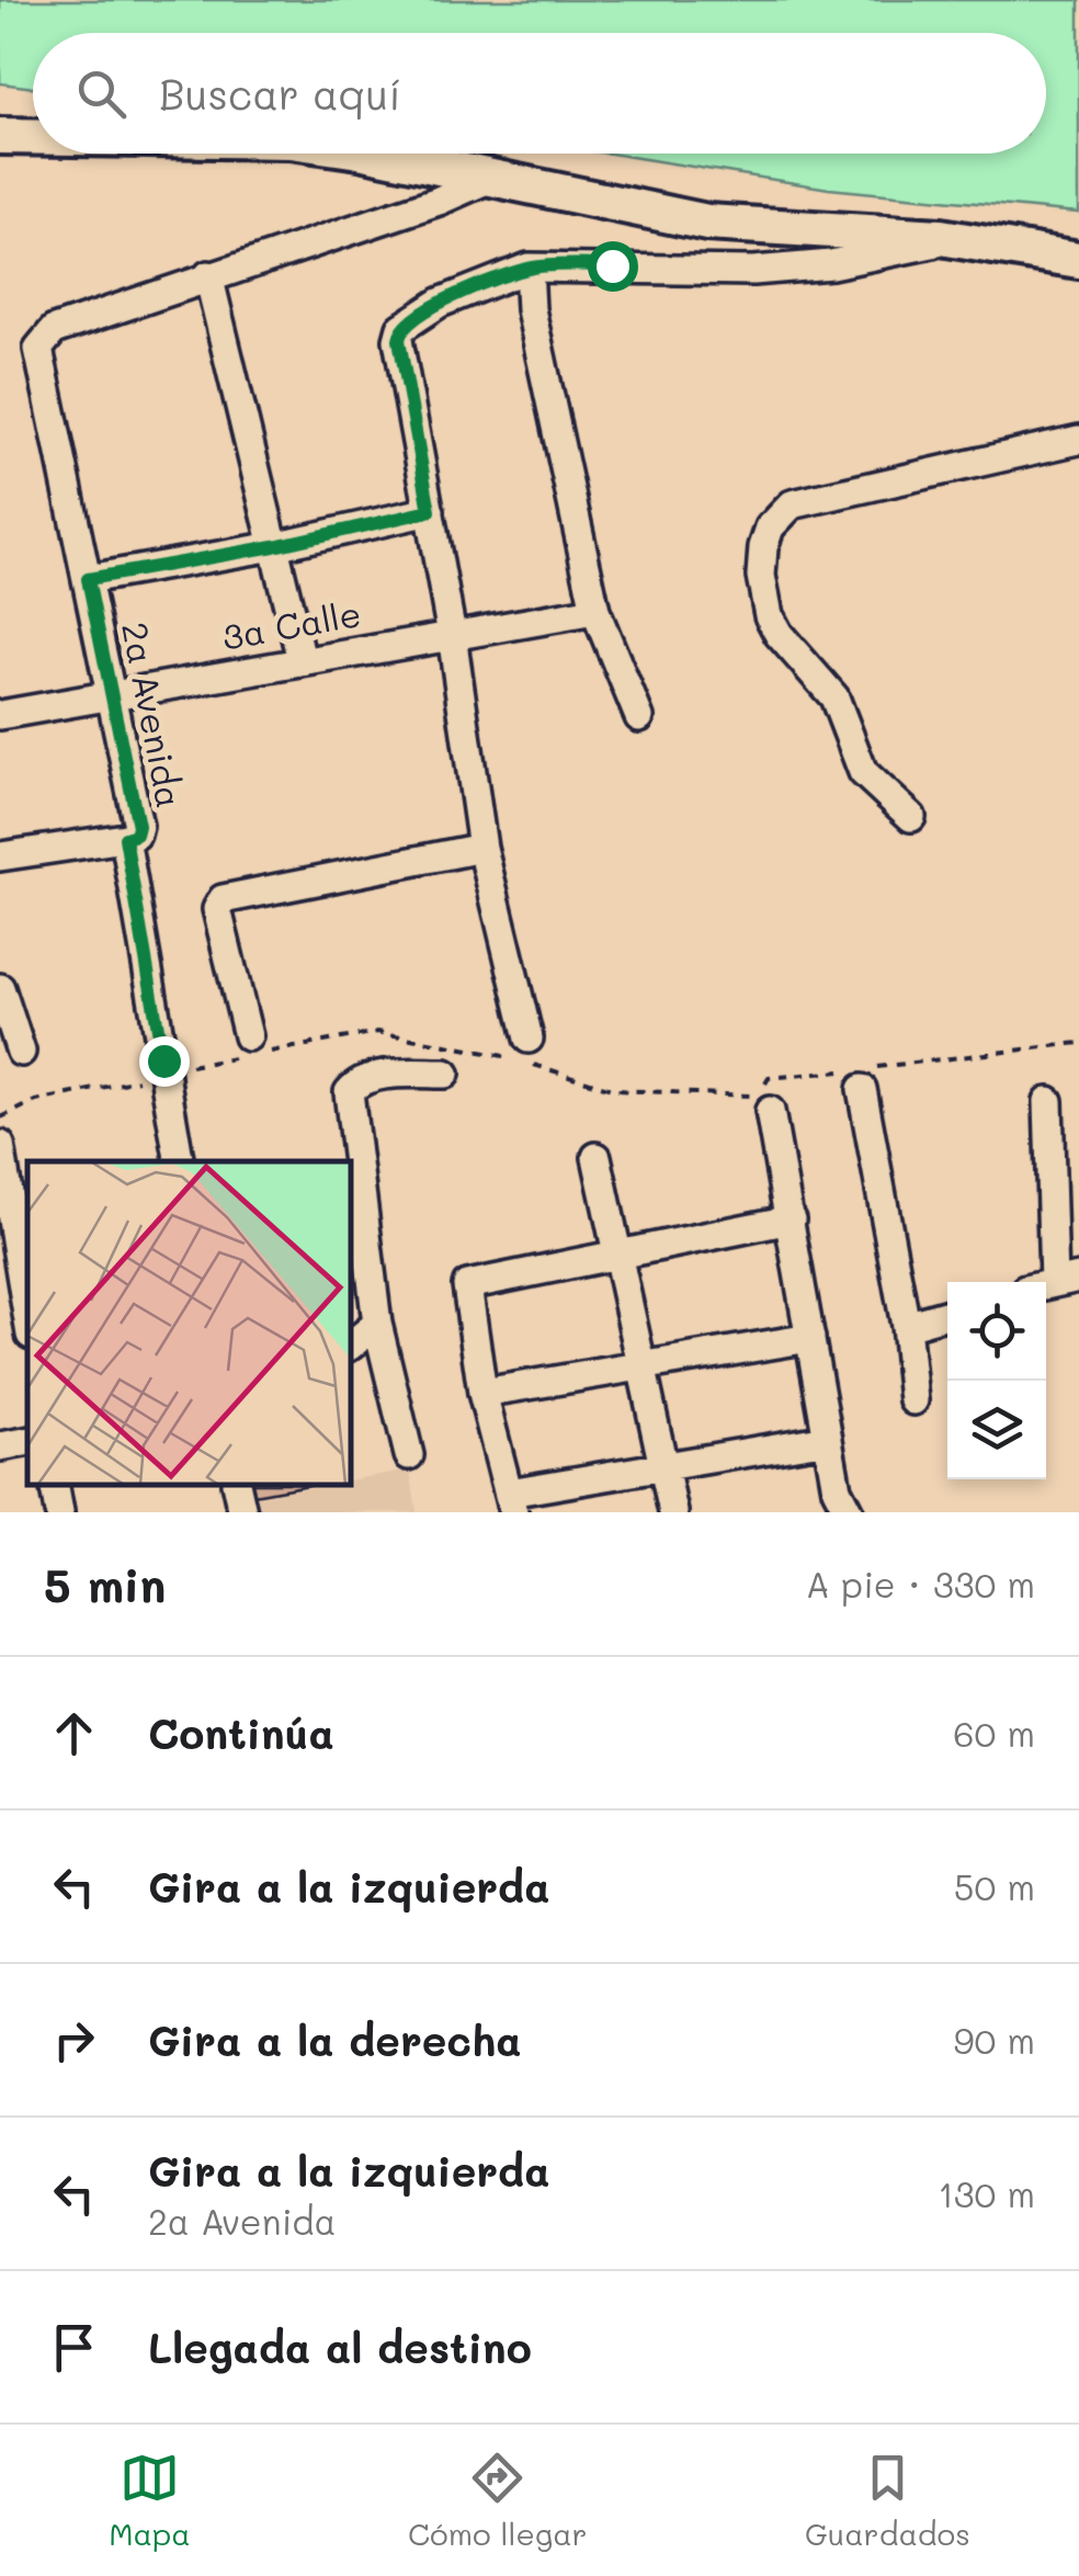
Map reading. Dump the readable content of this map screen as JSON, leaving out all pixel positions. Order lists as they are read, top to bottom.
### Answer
{
  "streets": {
    "street": ["3a Calle", "2a Avenida"]
  },
  "crossings": [
    ["3a Calle", "2a Avenida"]
  ],
  "page": {
    "search": "Buscar aquí",
    "heading": ["5 min", "A pie · 330 m"],
    "list": [
      ["Continúa", "60 m"],
      ["Gira a la izquierda", "50 m"],
      ["Gira a la derecha", "90 m"],
      ["Gira a la izquierda", "2a Avenida", "130 m"],
      "Llegada al destino"
    ],
    "nav": ["Mapa", "Cómo llegar", "Guardados"]
  }
}
